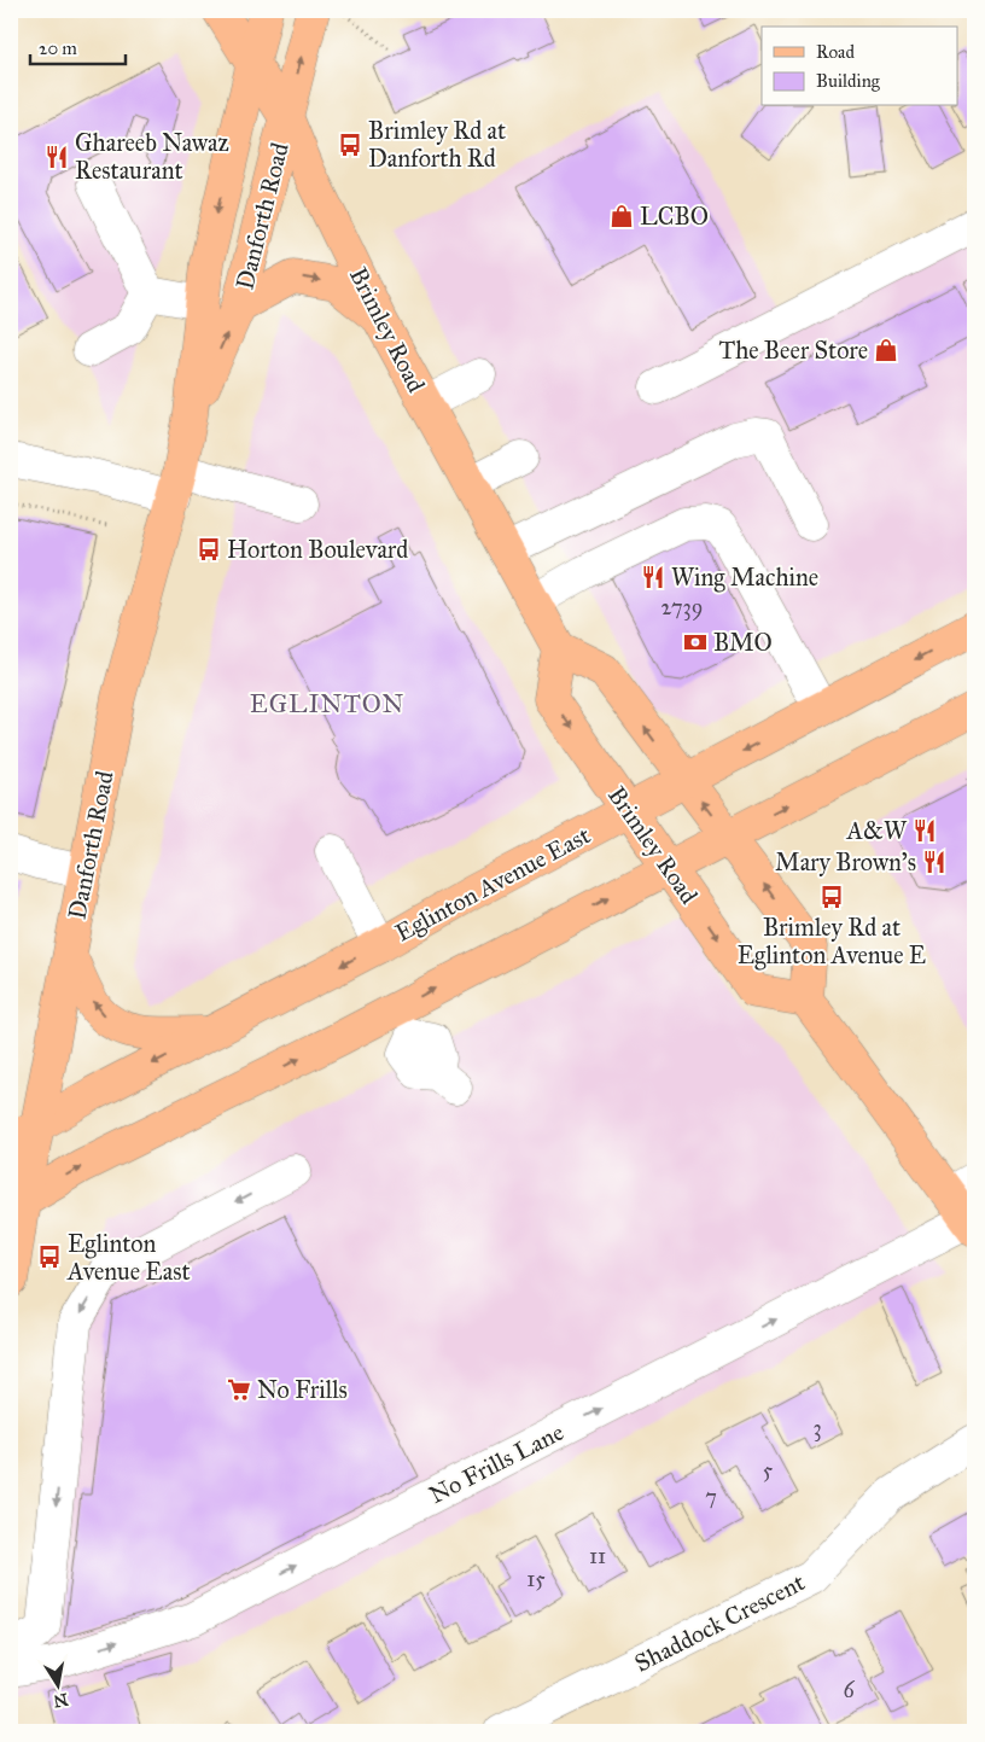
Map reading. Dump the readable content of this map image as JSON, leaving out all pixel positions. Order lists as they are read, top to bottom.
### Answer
{
  "streets": {
    "main road": ["Danforth Road", "Brimley Road", "Eglinton Avenue East"],
    "street": ["No Frills Lane", "Shaddock Crescent"]
  },
  "crossings": [
    ["Danforth Road", "Brimley Road"],
    ["Danforth Road", "Eglinton Avenue East"],
    ["Brimley Road", "Eglinton Avenue East"]
  ],
  "one_way": ["No Frills Lane"],
  "districts": ["EGLINTON"],
  "places": {
    "bus stop": [
      "Brimley Rd at Danforth Rd",
      "Horton Boulevard",
      "Brimley Rd at Eglinton Avenue E",
      "Eglinton Avenue East"
    ],
    "restaurant": [
      "Ghareeb Nawaz Restaurant",
      "Wing Machine",
      "A&W",
      "Mary Brown's"
    ],
    "shop": ["LCBO", "The Beer Store"],
    "bank": ["BMO"],
    "supermarket": ["No Frills"]
  },
  "house_numbers": [
    "2739",
    "3",
    "5",
    "7",
    "11",
    "15",
    "6"
  ],
  "legend": ["Road", "Building"],
  "scale_bar": "20 m",
  "north": "bottom"
}
